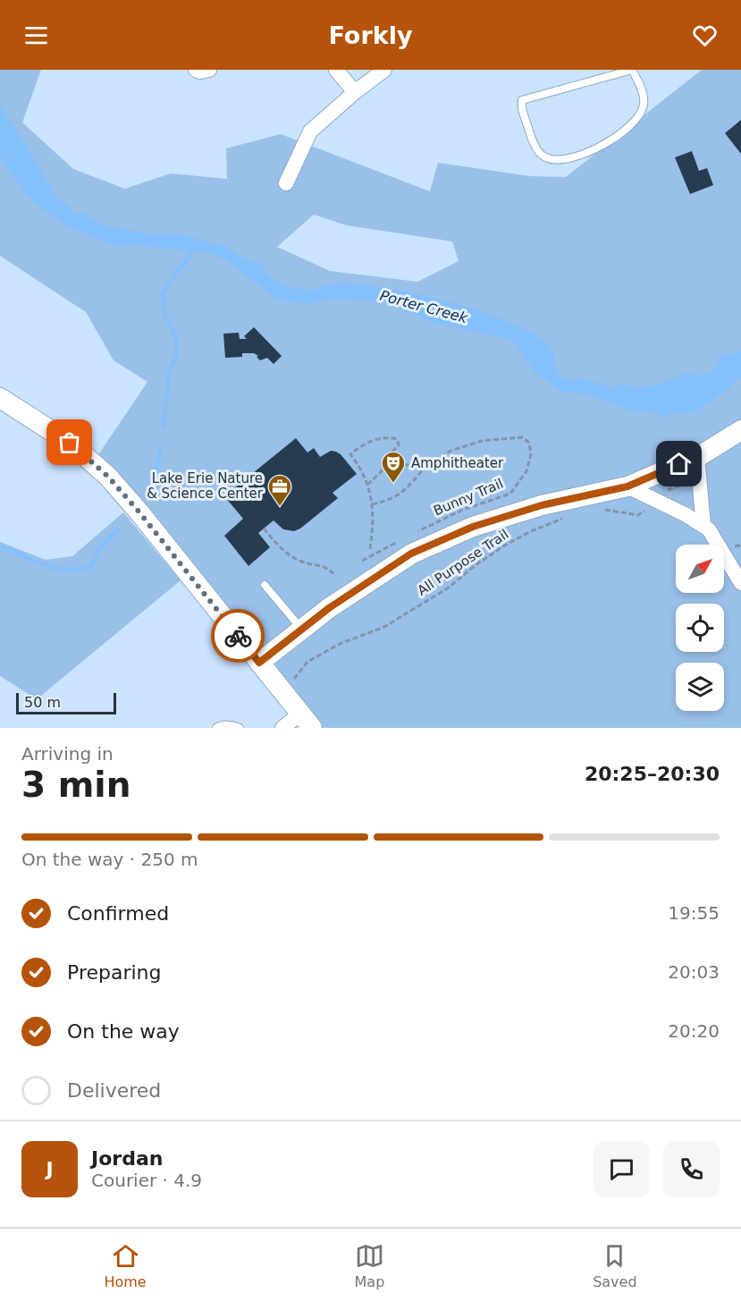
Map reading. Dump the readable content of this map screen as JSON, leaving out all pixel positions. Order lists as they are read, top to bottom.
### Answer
{
  "streets": {
    "path": ["Bunny Trail", "All Purpose Trail"]
  },
  "water": ["Porter Creek"],
  "places": {
    "theatre": ["Amphitheater"],
    "office": ["Lake Erie Nature & Science Center"]
  },
  "scale_bar": "50 m",
  "north": "top right",
  "page": {
    "header": "Forkly",
    "scale": "50 m",
    "heading": ["3 min", "Arriving in", "20:25–20:30"],
    "panel": ["Jordan", "Courier · 4.9"],
    "bar": "On the way · 250 m",
    "list": [
      ["Confirmed", "19:55"],
      ["Preparing", "20:03"],
      ["On the way", "20:20"],
      "Delivered"
    ],
    "round": "J",
    "tabs": ["Home", "Map", "Saved"]
  }
}
